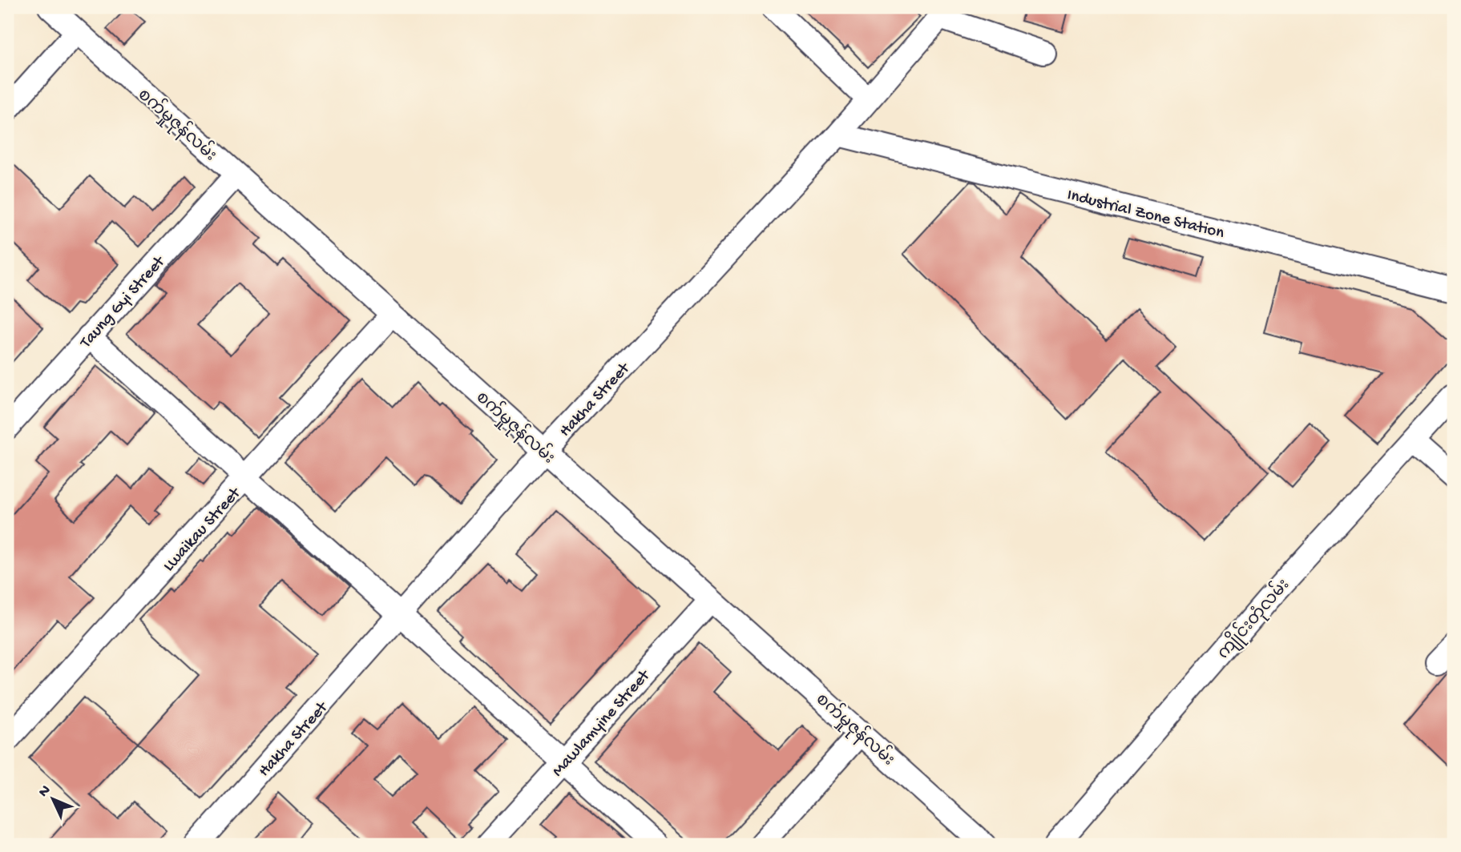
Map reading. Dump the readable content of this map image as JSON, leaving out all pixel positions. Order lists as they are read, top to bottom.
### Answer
{
  "streets": {
    "street": [
      "စက်မှုဇုန်လမ်း",
      "Industrial Zone Station",
      "Taung Gyi Street",
      "Hakha Street",
      "Lwaikau Street",
      "ကျိုင်းတုံလမ်း",
      "Mawlamyine Street"
    ]
  },
  "crossings": [
    ["စက်မှုဇုန်လမ်း", "Taung Gyi Street"],
    ["စက်မှုဇုန်လမ်း", "Hakha Street"],
    ["စက်မှုဇုန်လမ်း", "Lwaikau Street"],
    ["စက်မှုဇုန်လမ်း", "Mawlamyine Street"],
    ["Industrial Zone Station", "Hakha Street"]
  ],
  "north": "top left"
}
